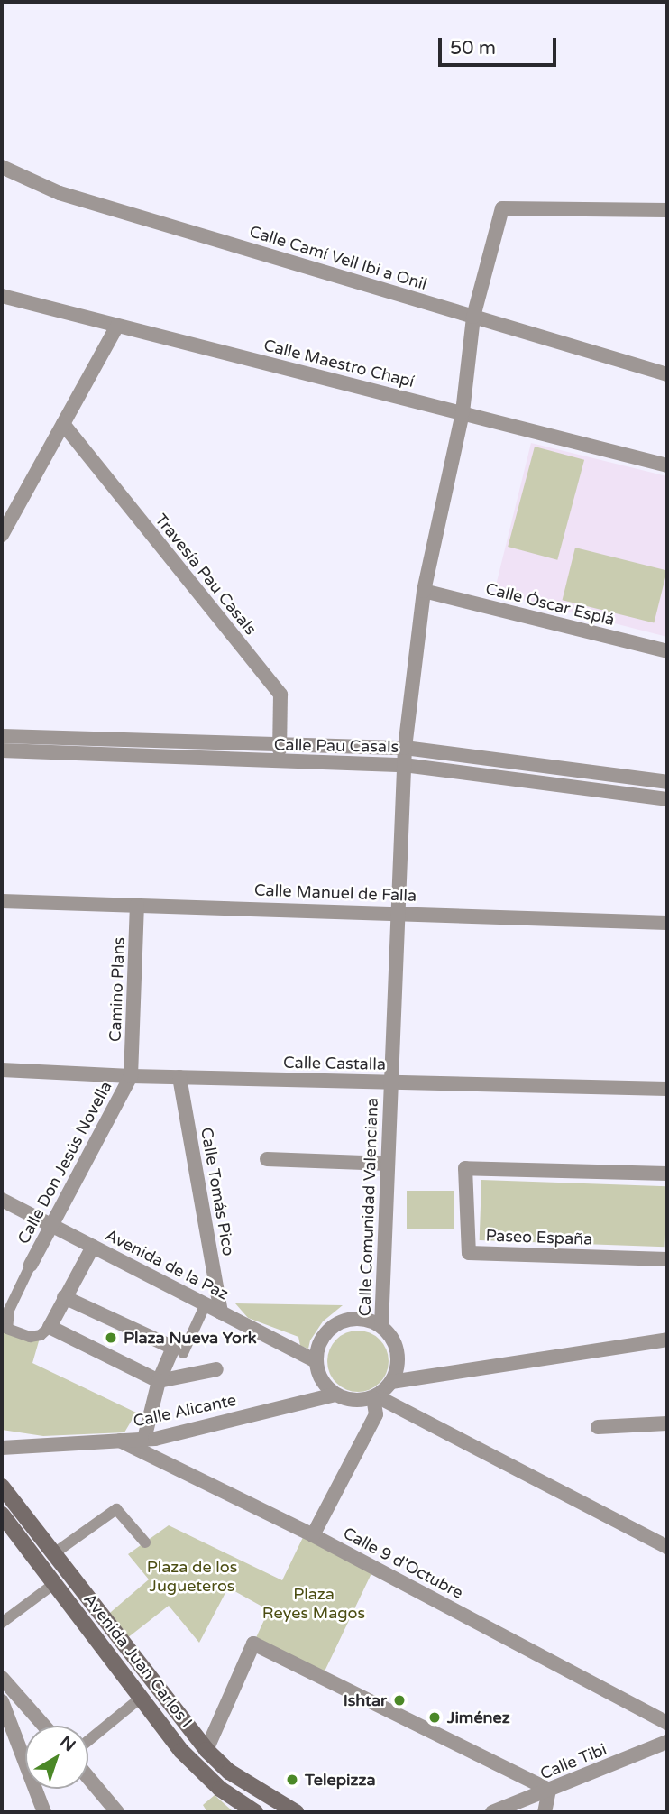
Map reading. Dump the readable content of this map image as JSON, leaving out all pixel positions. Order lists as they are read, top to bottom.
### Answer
{
  "streets": {
    "main road": ["Avenida Juan Carlos I"],
    "street": [
      "Calle Camí Vell Ibi a Onil",
      "Calle Maestro Chapí",
      "Travesía Pau Casals",
      "Calle Óscar Esplá",
      "Calle Pau Casals",
      "Calle Manuel de Falla",
      "Camino Plans",
      "Calle Castalla",
      "Calle Don Jesús Novella",
      "Calle Tomás Pico",
      "Calle Comunidad Valenciana",
      "Paseo España",
      "Avenida de la Paz",
      "Calle Alicante",
      "Calle 9 d'Octubre",
      "Calle Tibi"
    ]
  },
  "crossings": [
    ["Calle Camí Vell Ibi a Onil", "Calle Comunidad Valenciana"],
    ["Calle Maestro Chapí", "Calle Comunidad Valenciana"],
    ["Travesía Pau Casals", "Calle Pau Casals"],
    ["Calle Óscar Esplá", "Calle Comunidad Valenciana"],
    ["Calle Pau Casals", "Calle Comunidad Valenciana"],
    ["Calle Manuel de Falla", "Camino Plans"],
    ["Calle Manuel de Falla", "Calle Comunidad Valenciana"],
    ["Camino Plans", "Calle Castalla"],
    ["Camino Plans", "Calle Don Jesús Novella"],
    ["Calle Castalla", "Calle Don Jesús Novella"],
    ["Calle Castalla", "Calle Tomás Pico"],
    ["Calle Castalla", "Calle Comunidad Valenciana"],
    ["Calle Don Jesús Novella", "Avenida de la Paz"],
    ["Calle Tomás Pico", "Avenida de la Paz"],
    ["Calle Comunidad Valenciana", "Avenida de la Paz"],
    ["Calle Comunidad Valenciana", "Calle Alicante"],
    ["Avenida de la Paz", "Calle Alicante"],
    ["Calle Alicante", "Calle 9 d'Octubre"]
  ],
  "parks": ["Plaza de los Jugueteros", "Plaza Reyes Magos"],
  "places": [
    "Plaza Nueva York",
    "Ishtar",
    "Jiménez",
    "Telepizza"
  ],
  "scale_bar": "50 m",
  "north": "top right"
}
